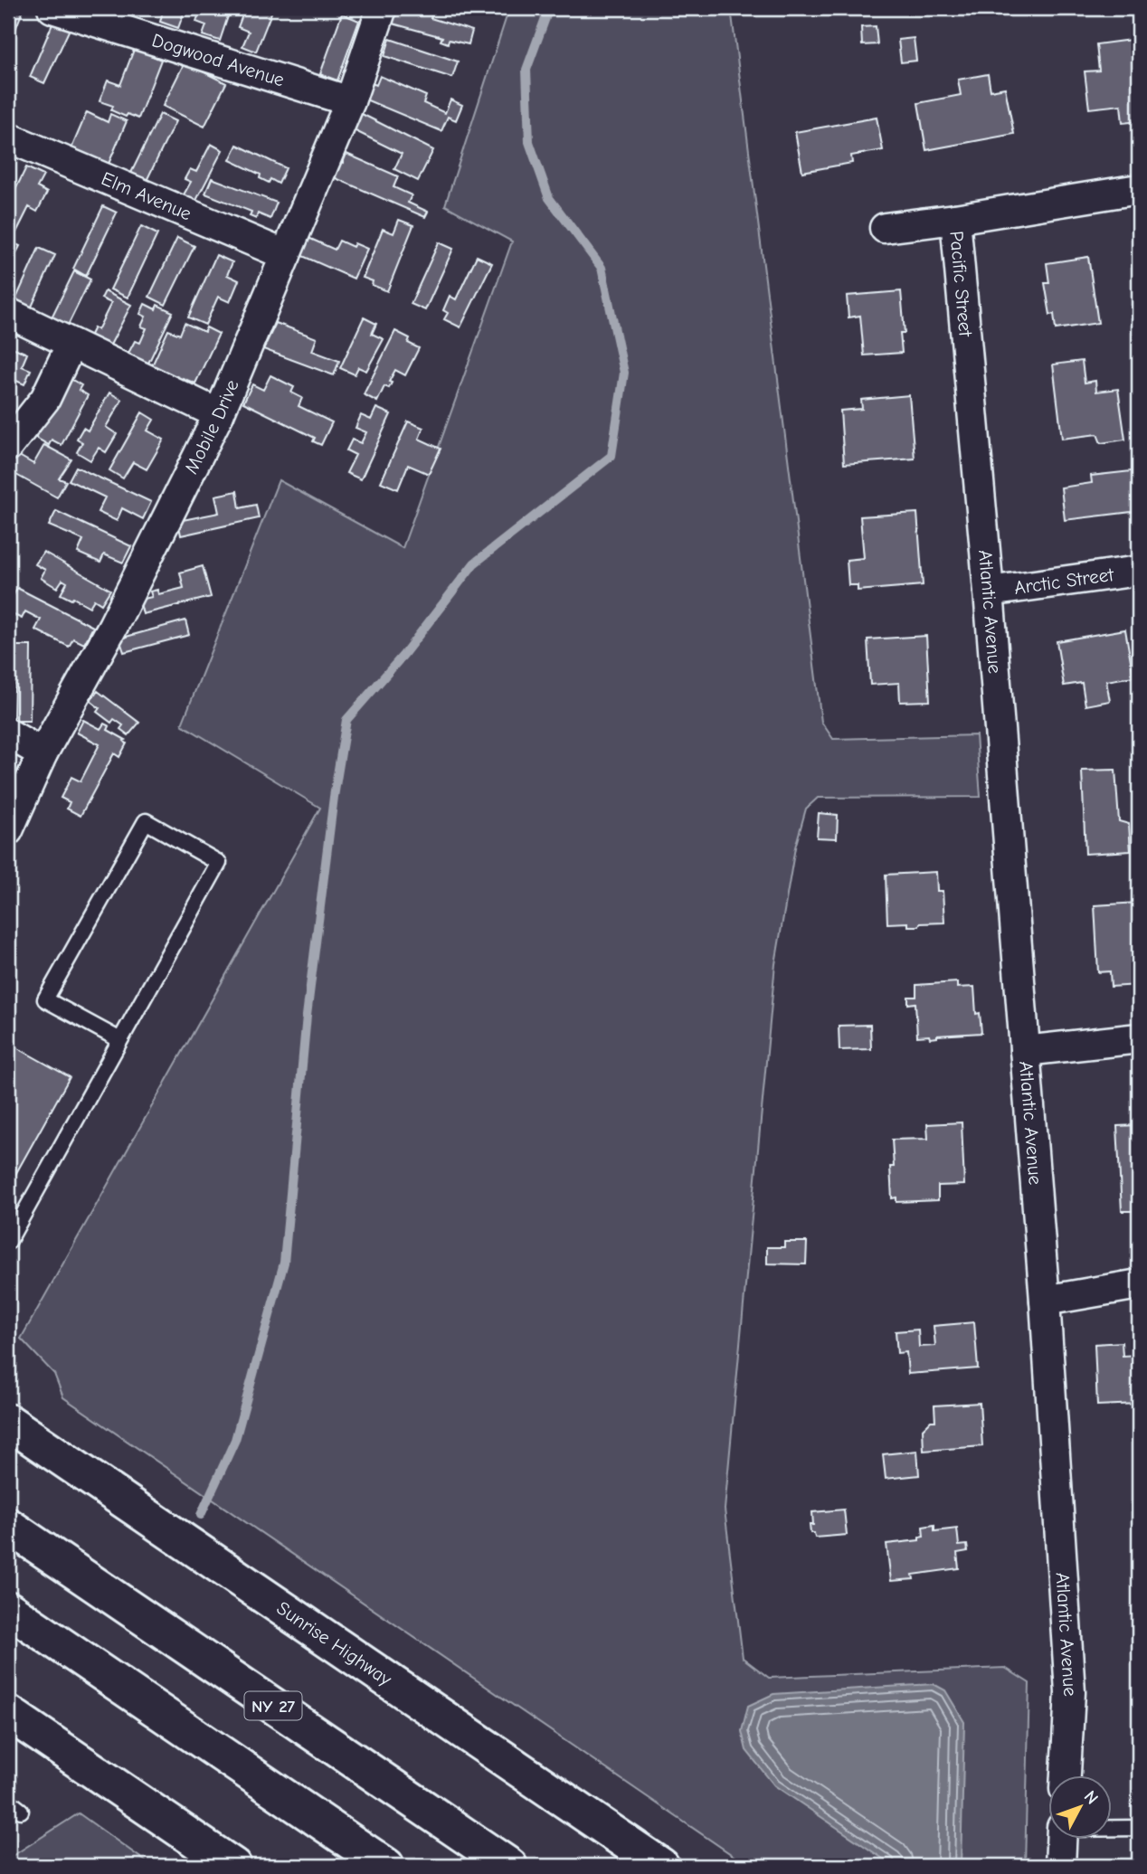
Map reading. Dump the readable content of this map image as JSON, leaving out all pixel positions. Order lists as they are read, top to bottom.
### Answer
{
  "streets": {
    "main road": ["Sunrise Highway", "NY 27"],
    "street": [
      "Dogwood Avenue",
      "Elm Avenue",
      "Pacific Street",
      "Mobile Drive",
      "Arctic Street",
      "Atlantic Avenue"
    ]
  },
  "crossings": [
    ["Dogwood Avenue", "Mobile Drive"],
    ["Elm Avenue", "Mobile Drive"],
    ["Pacific Street", "Atlantic Avenue"],
    ["Arctic Street", "Atlantic Avenue"]
  ],
  "north": "top right"
}
